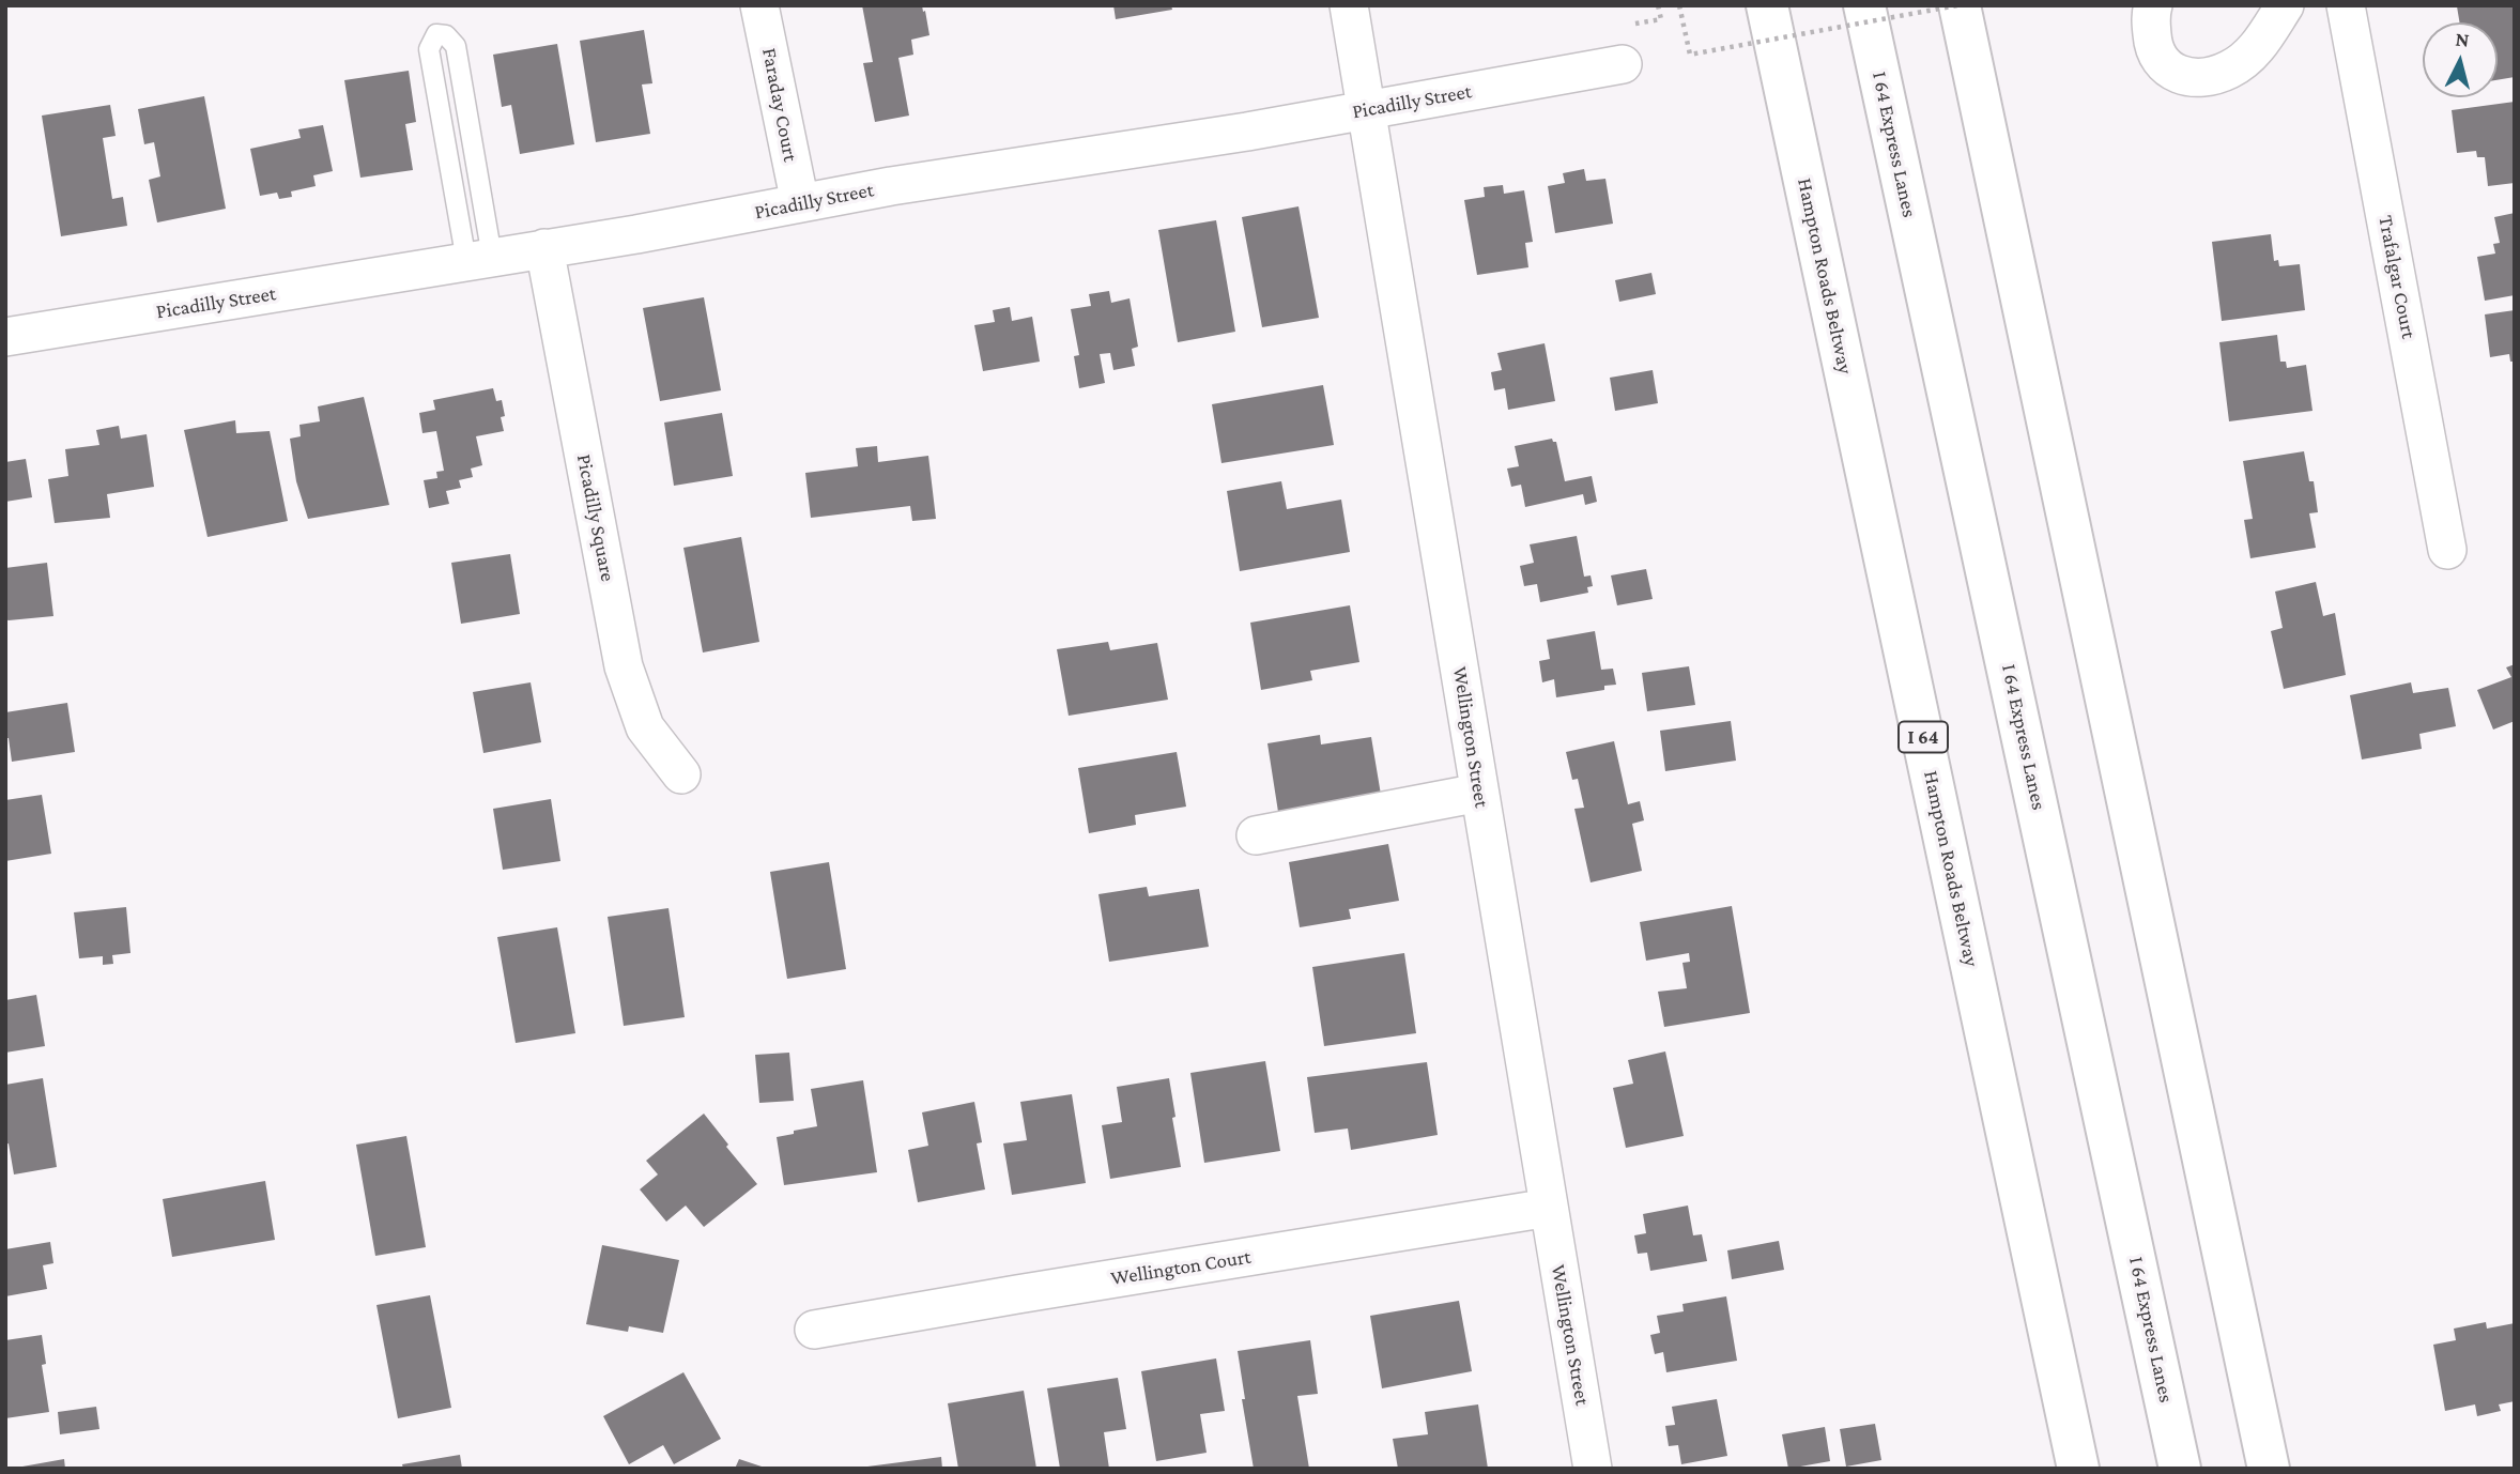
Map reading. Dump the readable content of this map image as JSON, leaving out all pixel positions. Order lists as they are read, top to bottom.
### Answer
{
  "streets": {
    "highway": ["I 64 Express Lanes", "Hampton Roads Beltway", "I 64"],
    "street": [
      "Picadilly Street",
      "Faraday Court",
      "Trafalgar Court",
      "Picadilly Square",
      "Wellington Street",
      "Wellington Court"
    ]
  },
  "crossings": [
    ["Picadilly Street", "Faraday Court"],
    ["Picadilly Street", "Picadilly Square"],
    ["Picadilly Street", "Wellington Street"],
    ["Wellington Street", "Wellington Court"]
  ],
  "north": "top"
}
